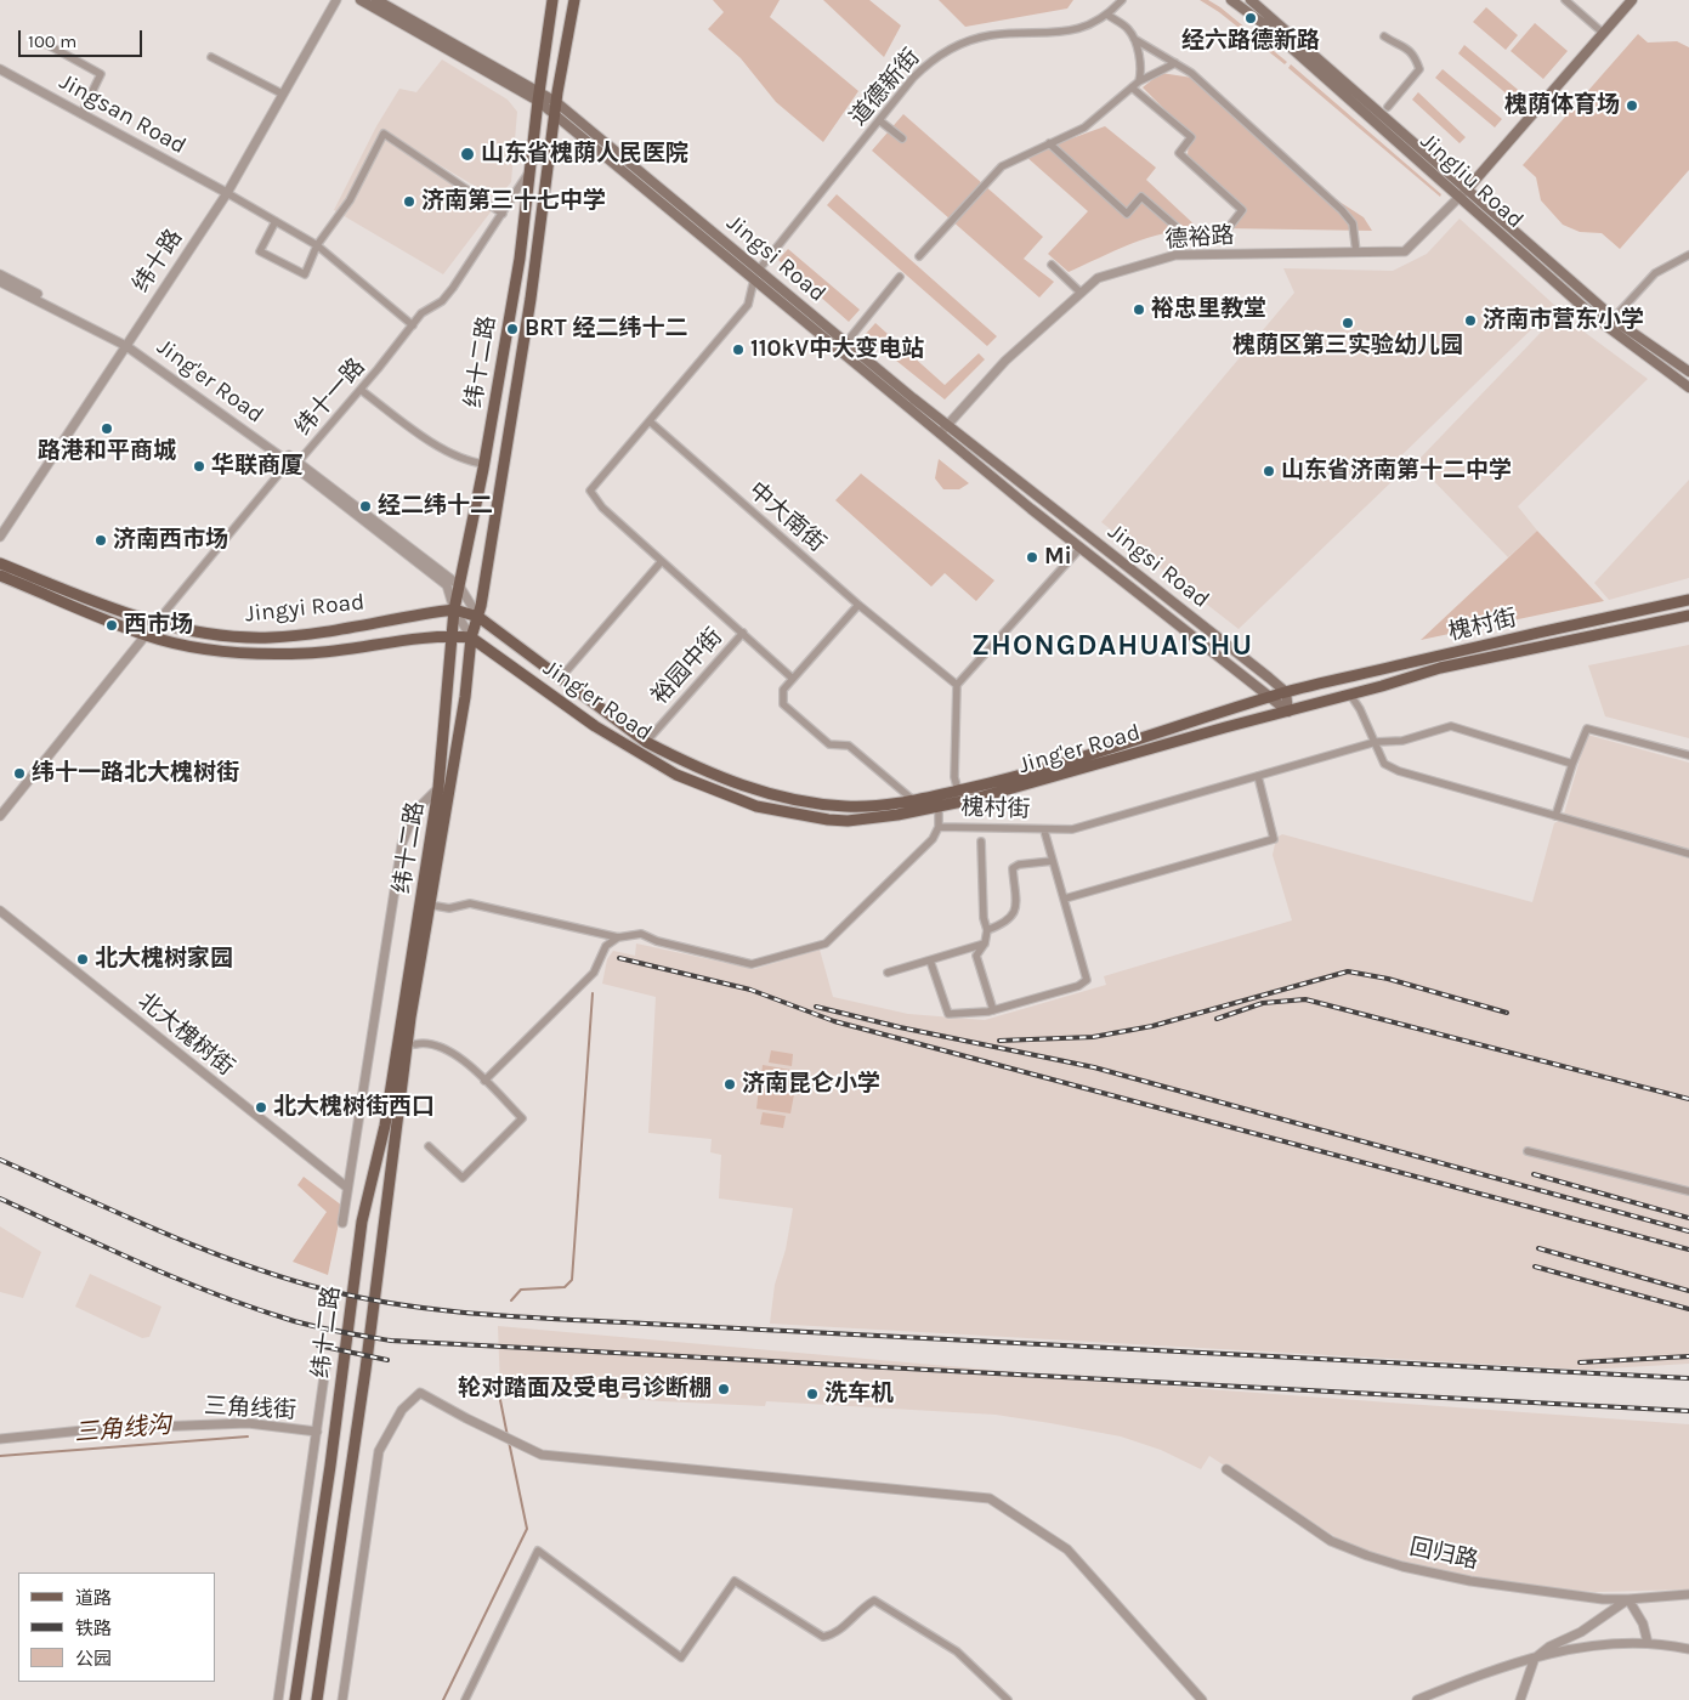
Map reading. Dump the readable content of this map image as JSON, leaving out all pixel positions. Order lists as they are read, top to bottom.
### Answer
{
  "streets": {
    "main road": [
      "Jingliu Road",
      "Jingsi Road",
      "纬十二路",
      "Jing'er Road",
      "Jingyi Road",
      "槐村街"
    ],
    "street": [
      "道德新街",
      "Jingsan Road",
      "德裕路",
      "纬十路",
      "纬十一路",
      "中大南街",
      "裕园中街",
      "北大槐树街",
      "三角线街",
      "回归路"
    ]
  },
  "crossings": [
    ["道德新街", "Jingsi Road"],
    ["Jingsan Road", "纬十路"],
    ["Jingliu Road", "德裕路"],
    ["德裕路", "Jingsi Road"],
    ["Jingsi Road", "纬十二路"],
    ["Jingsi Road", "Jing'er Road"],
    ["Jingsi Road", "槐村街"],
    ["纬十路", "Jing'er Road"],
    ["纬十二路", "Jing'er Road"],
    ["纬十二路", "纬十一路"],
    ["纬十二路", "Jingyi Road"],
    ["Jing'er Road", "纬十一路"],
    ["Jing'er Road", "Jingyi Road"],
    ["Jing'er Road", "槐村街"],
    ["Jing'er Road", "裕园中街"],
    ["纬十一路", "Jingyi Road"]
  ],
  "districts": ["ZHONGDAHUAISHU"],
  "water": ["三角线沟"],
  "places": [
    "经六路德新路",
    "槐荫体育场",
    "山东省槐荫人民医院",
    "济南第三十七中学",
    "裕忠里教堂",
    "济南市营东小学",
    "槐荫区第三实验幼儿园",
    "BRT 经二纬十二",
    "110kV中大变电站",
    "路港和平商城",
    "华联商厦",
    "山东省济南第十二中学",
    "经二纬十二",
    "济南西市场",
    "Mi",
    "西市场",
    "纬十一路北大槐树街",
    "北大槐树家园",
    "济南昆仑小学",
    "北大槐树街西口",
    "轮对踏面及受电弓诊断棚",
    "洗车机"
  ],
  "legend": ["道路", "铁路", "公园"],
  "scale_bar": "100 m"
}
